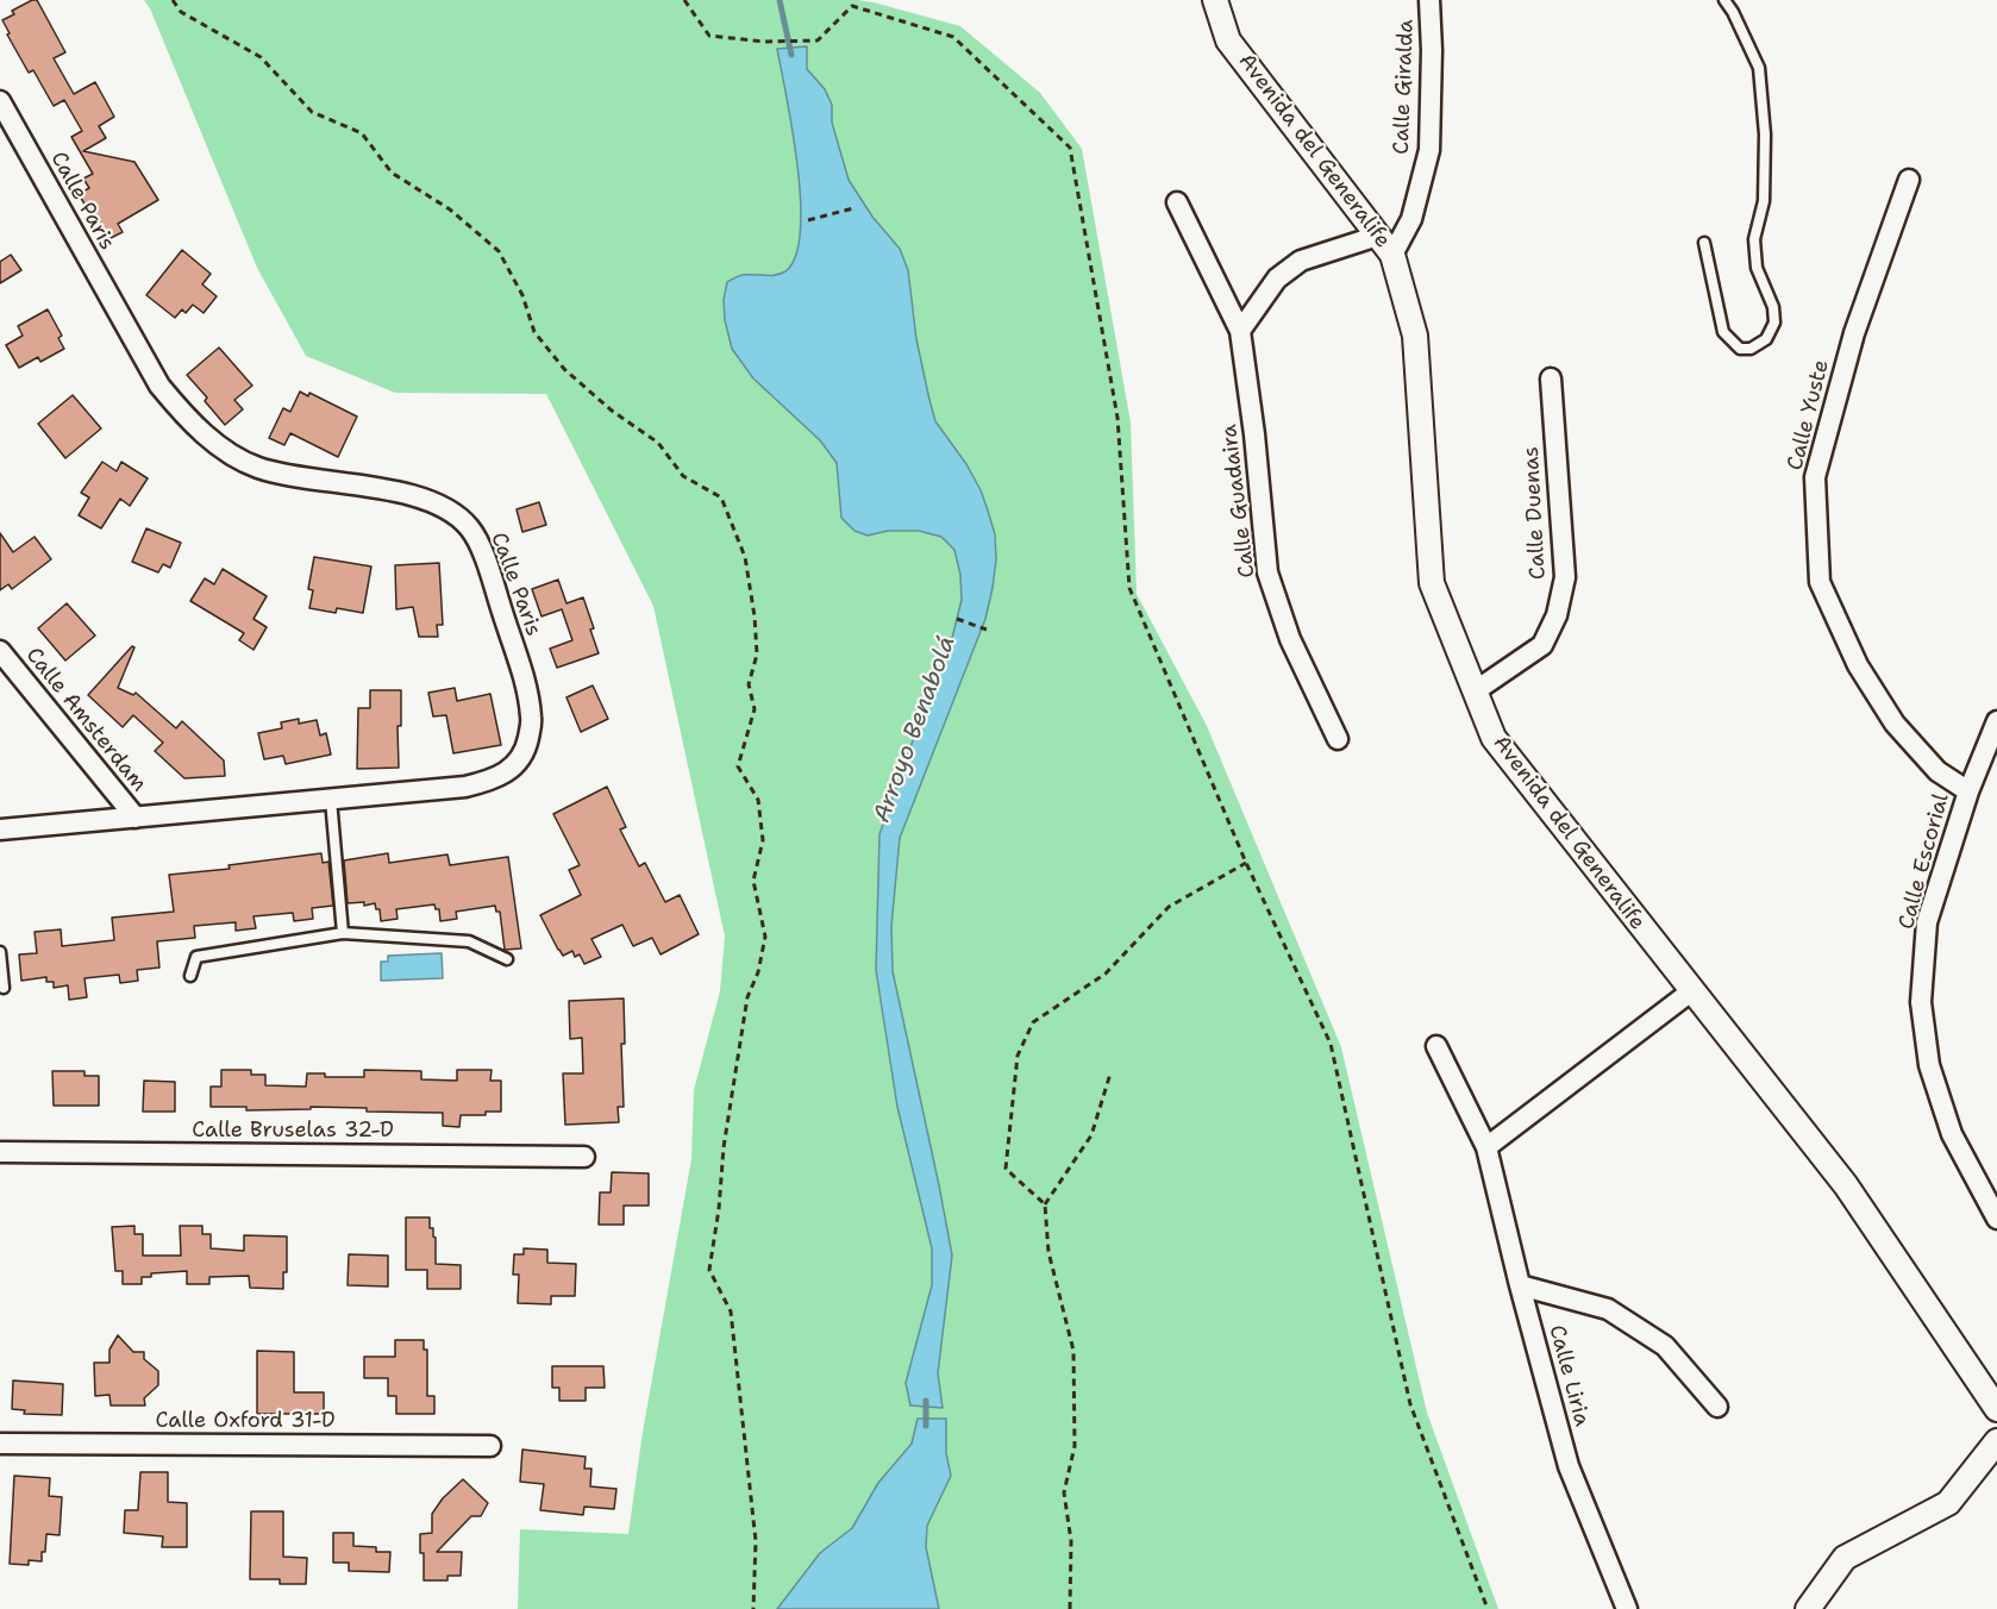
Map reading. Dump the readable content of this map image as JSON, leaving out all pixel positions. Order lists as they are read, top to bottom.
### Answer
{
  "streets": {
    "street": [
      "Calle Giralda",
      "Avenida del Generalife",
      "Calle Paris",
      "Calle Yuste",
      "Calle Guadaira",
      "Calle Duenas",
      "Calle Amsterdam",
      "Calle Escorial",
      "Calle Bruselas 32-D",
      "Calle Liria",
      "Calle Oxford 31-D"
    ]
  },
  "crossings": [
    ["Calle Giralda", "Avenida del Generalife"],
    ["Avenida del Generalife", "Calle Duenas"],
    ["Calle Paris", "Calle Amsterdam"],
    ["Calle Yuste", "Calle Escorial"]
  ],
  "water": ["Arroyo Benabolá"]
}
